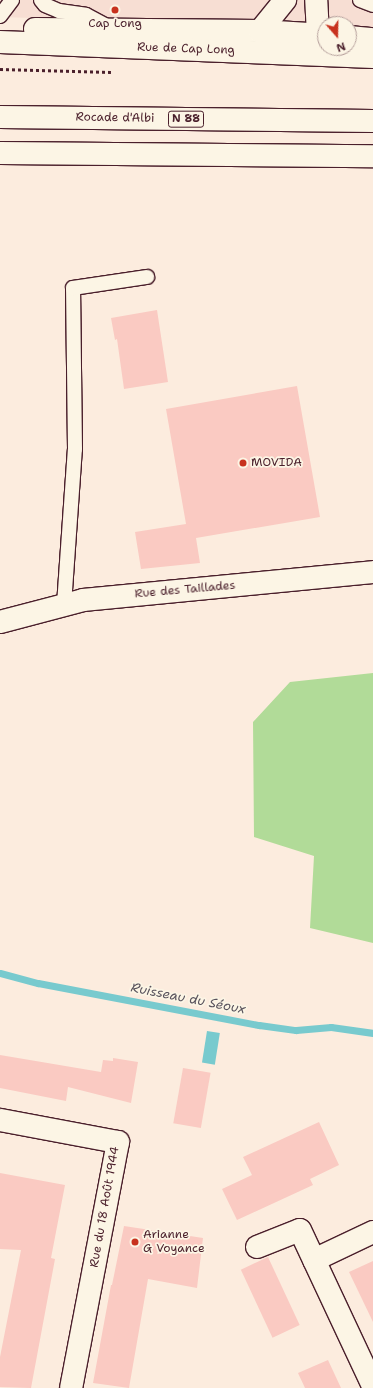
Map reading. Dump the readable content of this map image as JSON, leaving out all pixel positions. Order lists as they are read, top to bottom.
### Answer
{
  "streets": {
    "main road": [
      "Rue de Cap Long",
      "Rocade d'Albi",
      "N 88",
      "Rue des Taillades",
      "Rue du 18 Août 1944"
    ]
  },
  "water": ["Ruisseau du Séoux"],
  "places": ["Cap Long", "MOVIDA", "Arianne G Voyance"],
  "north": "bottom"
}
